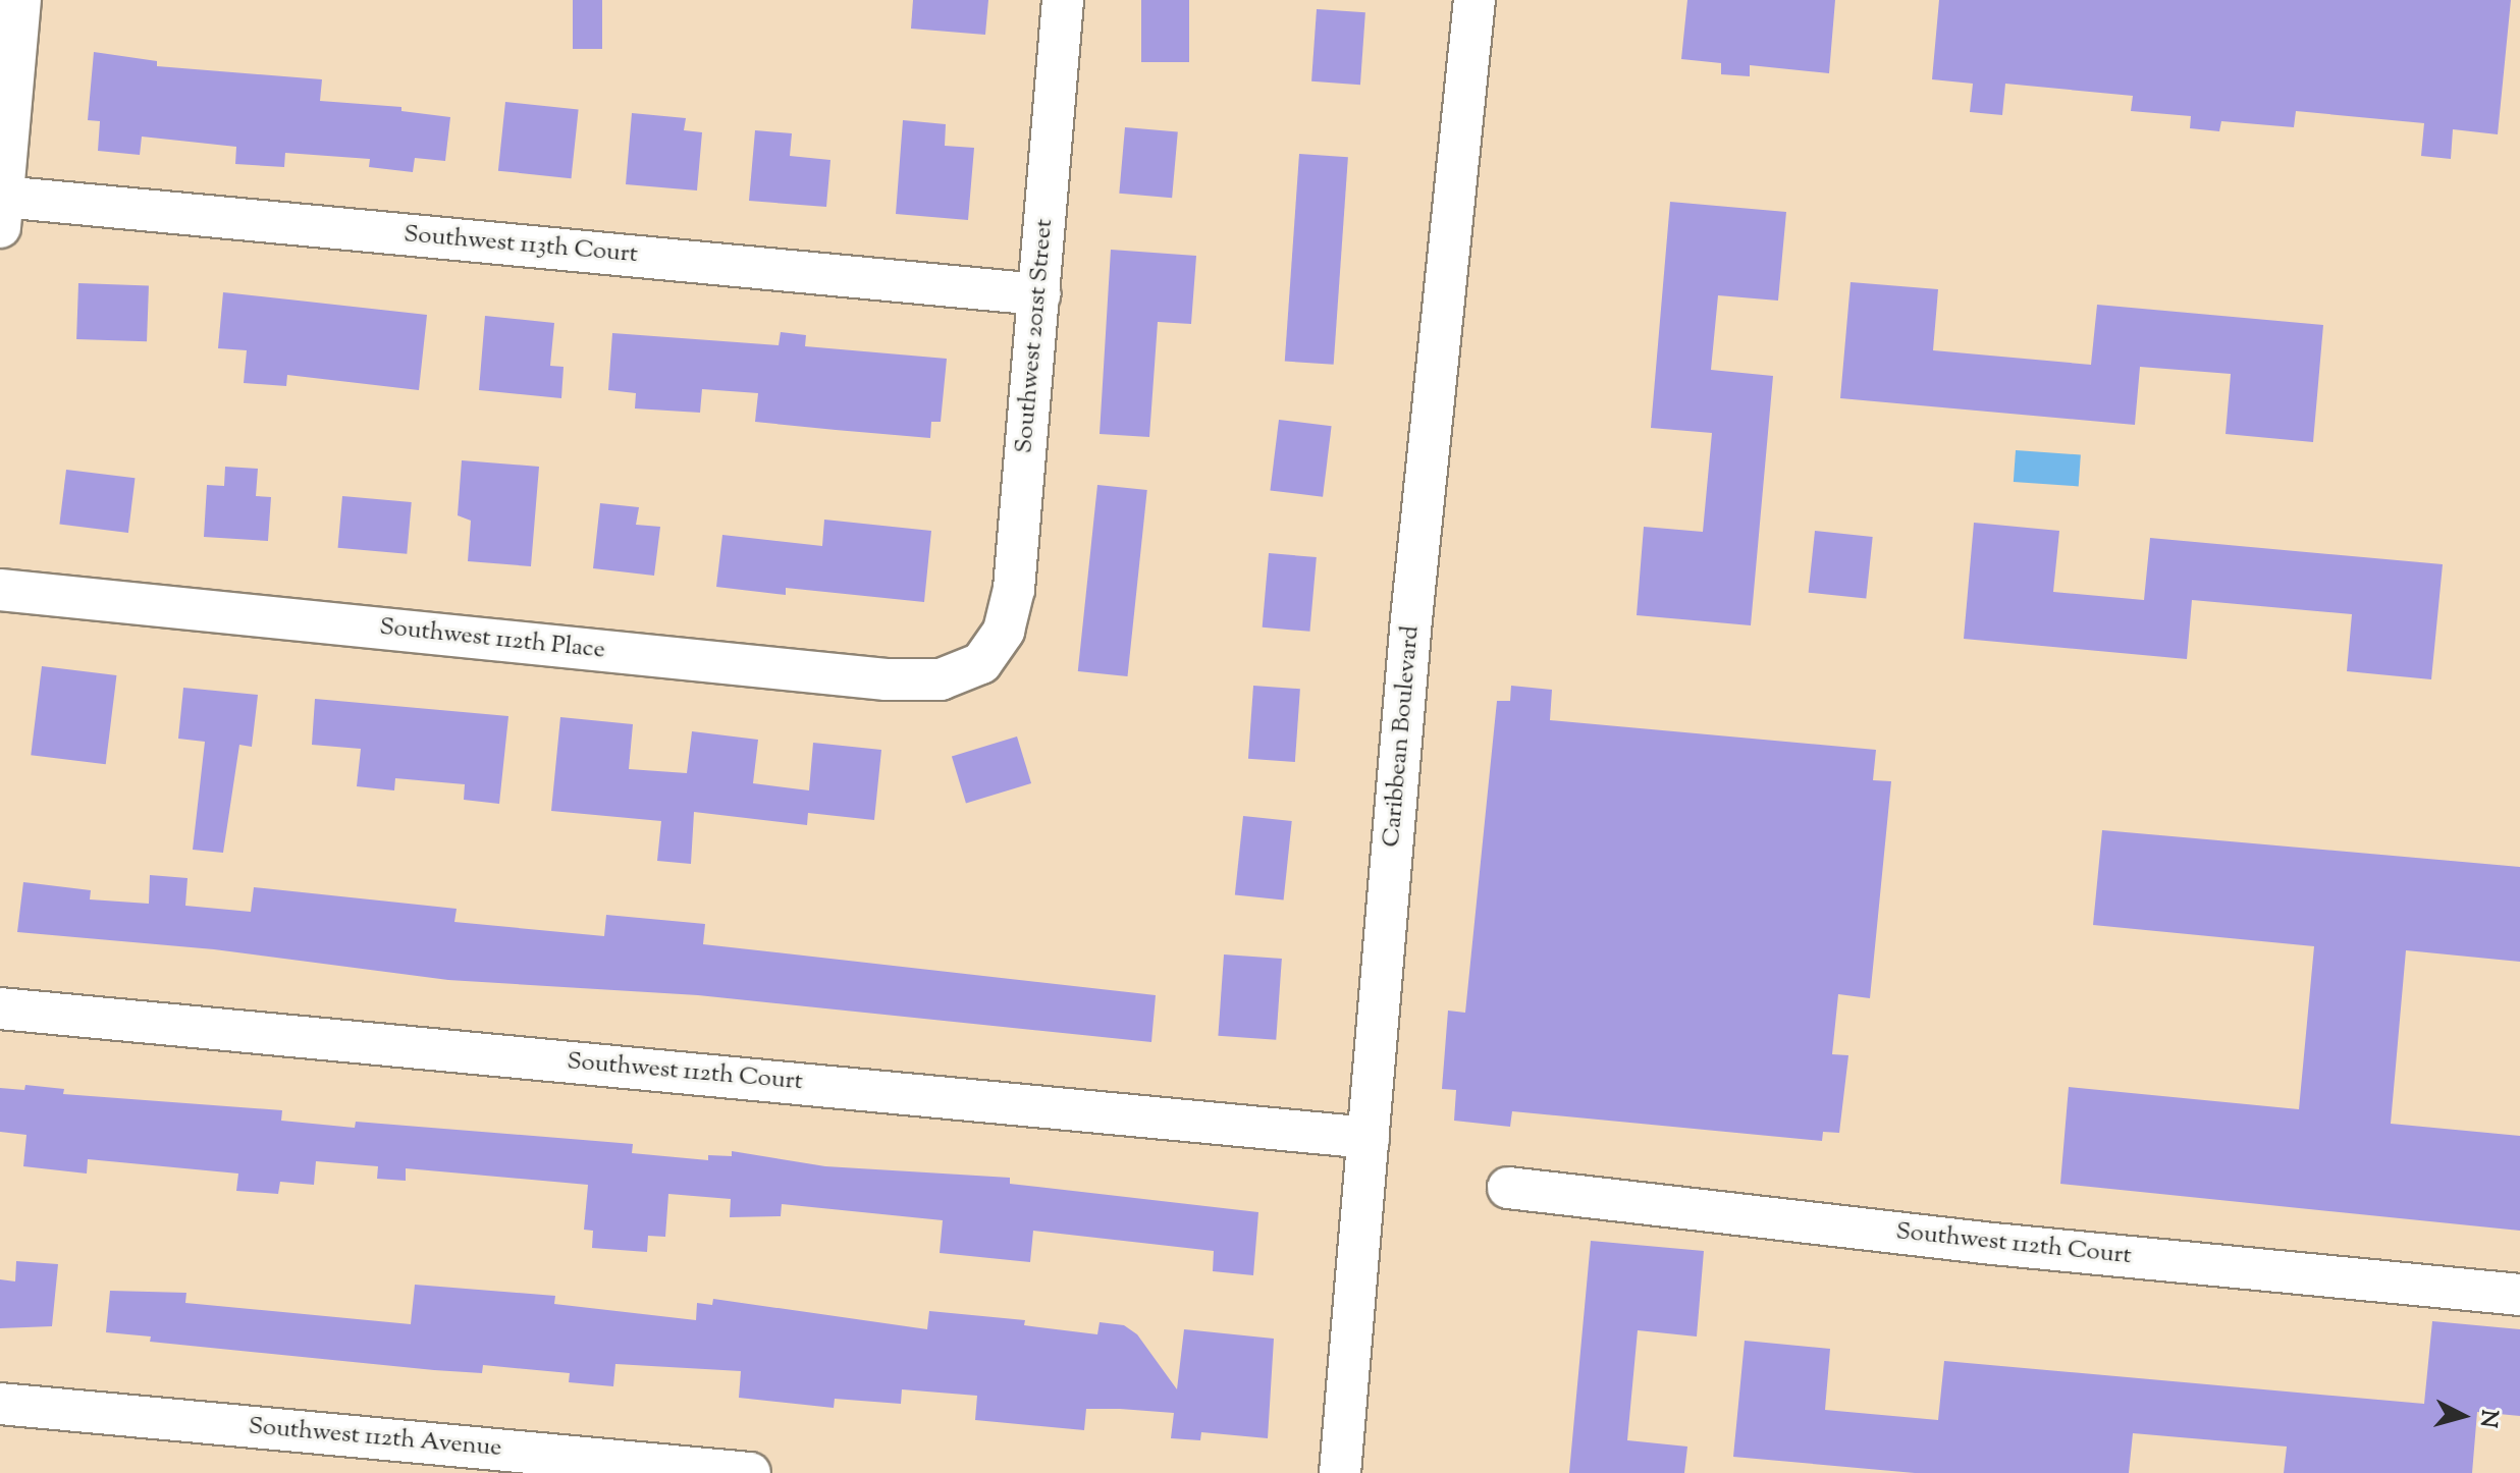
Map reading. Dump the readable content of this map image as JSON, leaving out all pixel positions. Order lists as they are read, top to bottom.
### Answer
{
  "streets": {
    "street": [
      "Southwest 113th Court",
      "Southwest 201st Street",
      "Southwest 112th Place",
      "Caribbean Boulevard",
      "Southwest 112th Court",
      "Southwest 112th Avenue"
    ]
  },
  "crossings": [
    ["Southwest 113th Court", "Southwest 201st Street"],
    ["Southwest 201st Street", "Southwest 112th Place"],
    ["Caribbean Boulevard", "Southwest 112th Court"]
  ],
  "north": "right"
}
